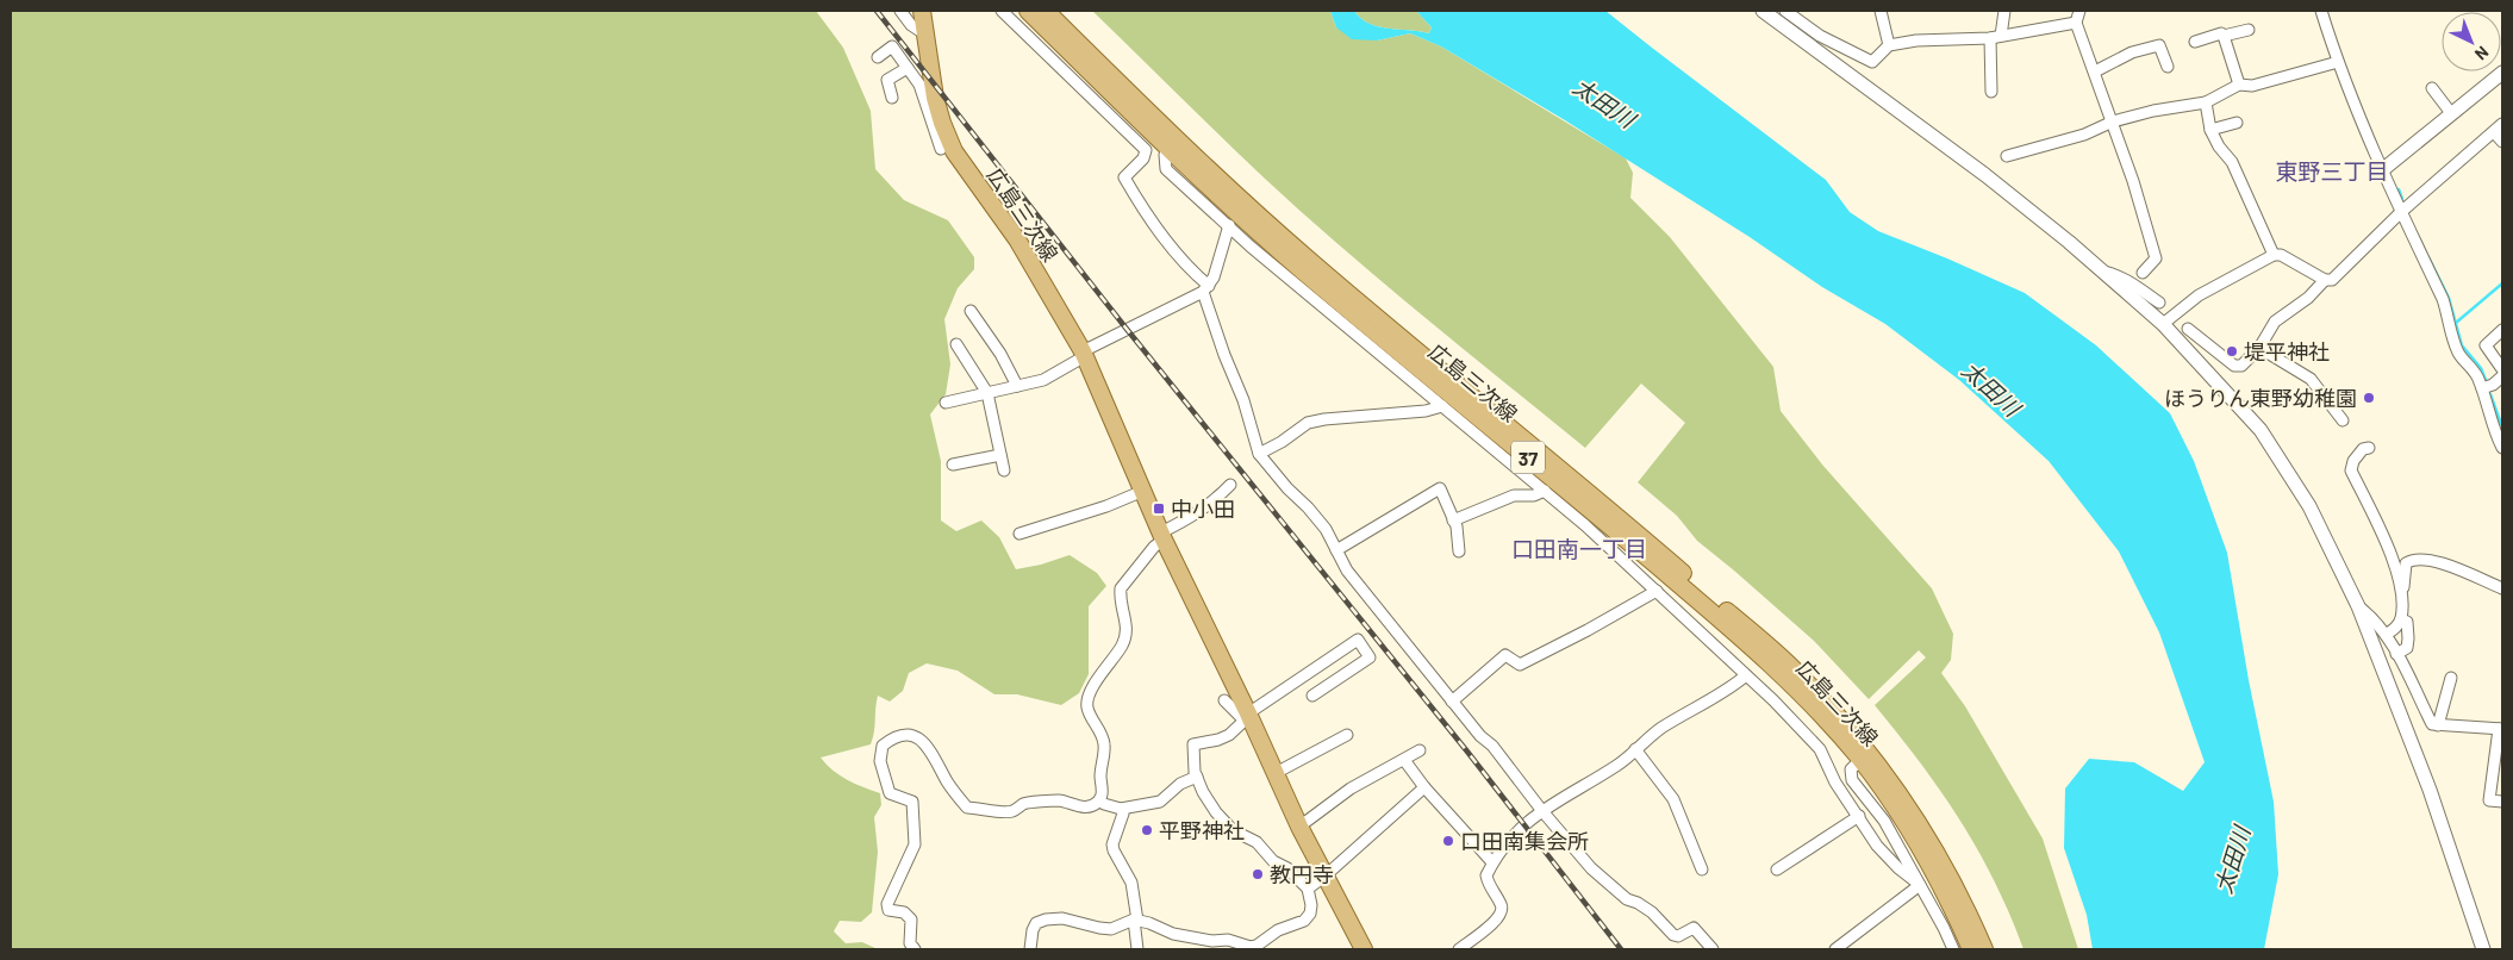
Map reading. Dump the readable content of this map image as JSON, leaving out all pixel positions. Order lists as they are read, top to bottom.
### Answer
{
  "streets": {
    "main road": ["広島三次線", "37"]
  },
  "districts": ["東野三丁目", "口田南一丁目"],
  "water": ["太田川"],
  "places": {
    "other": [
      "堤平神社",
      "ほうりん東野幼稚園",
      "平野神社",
      "口田南集会所",
      "教円寺"
    ],
    "transit": ["中小田"]
  },
  "north": "bottom right"
}
